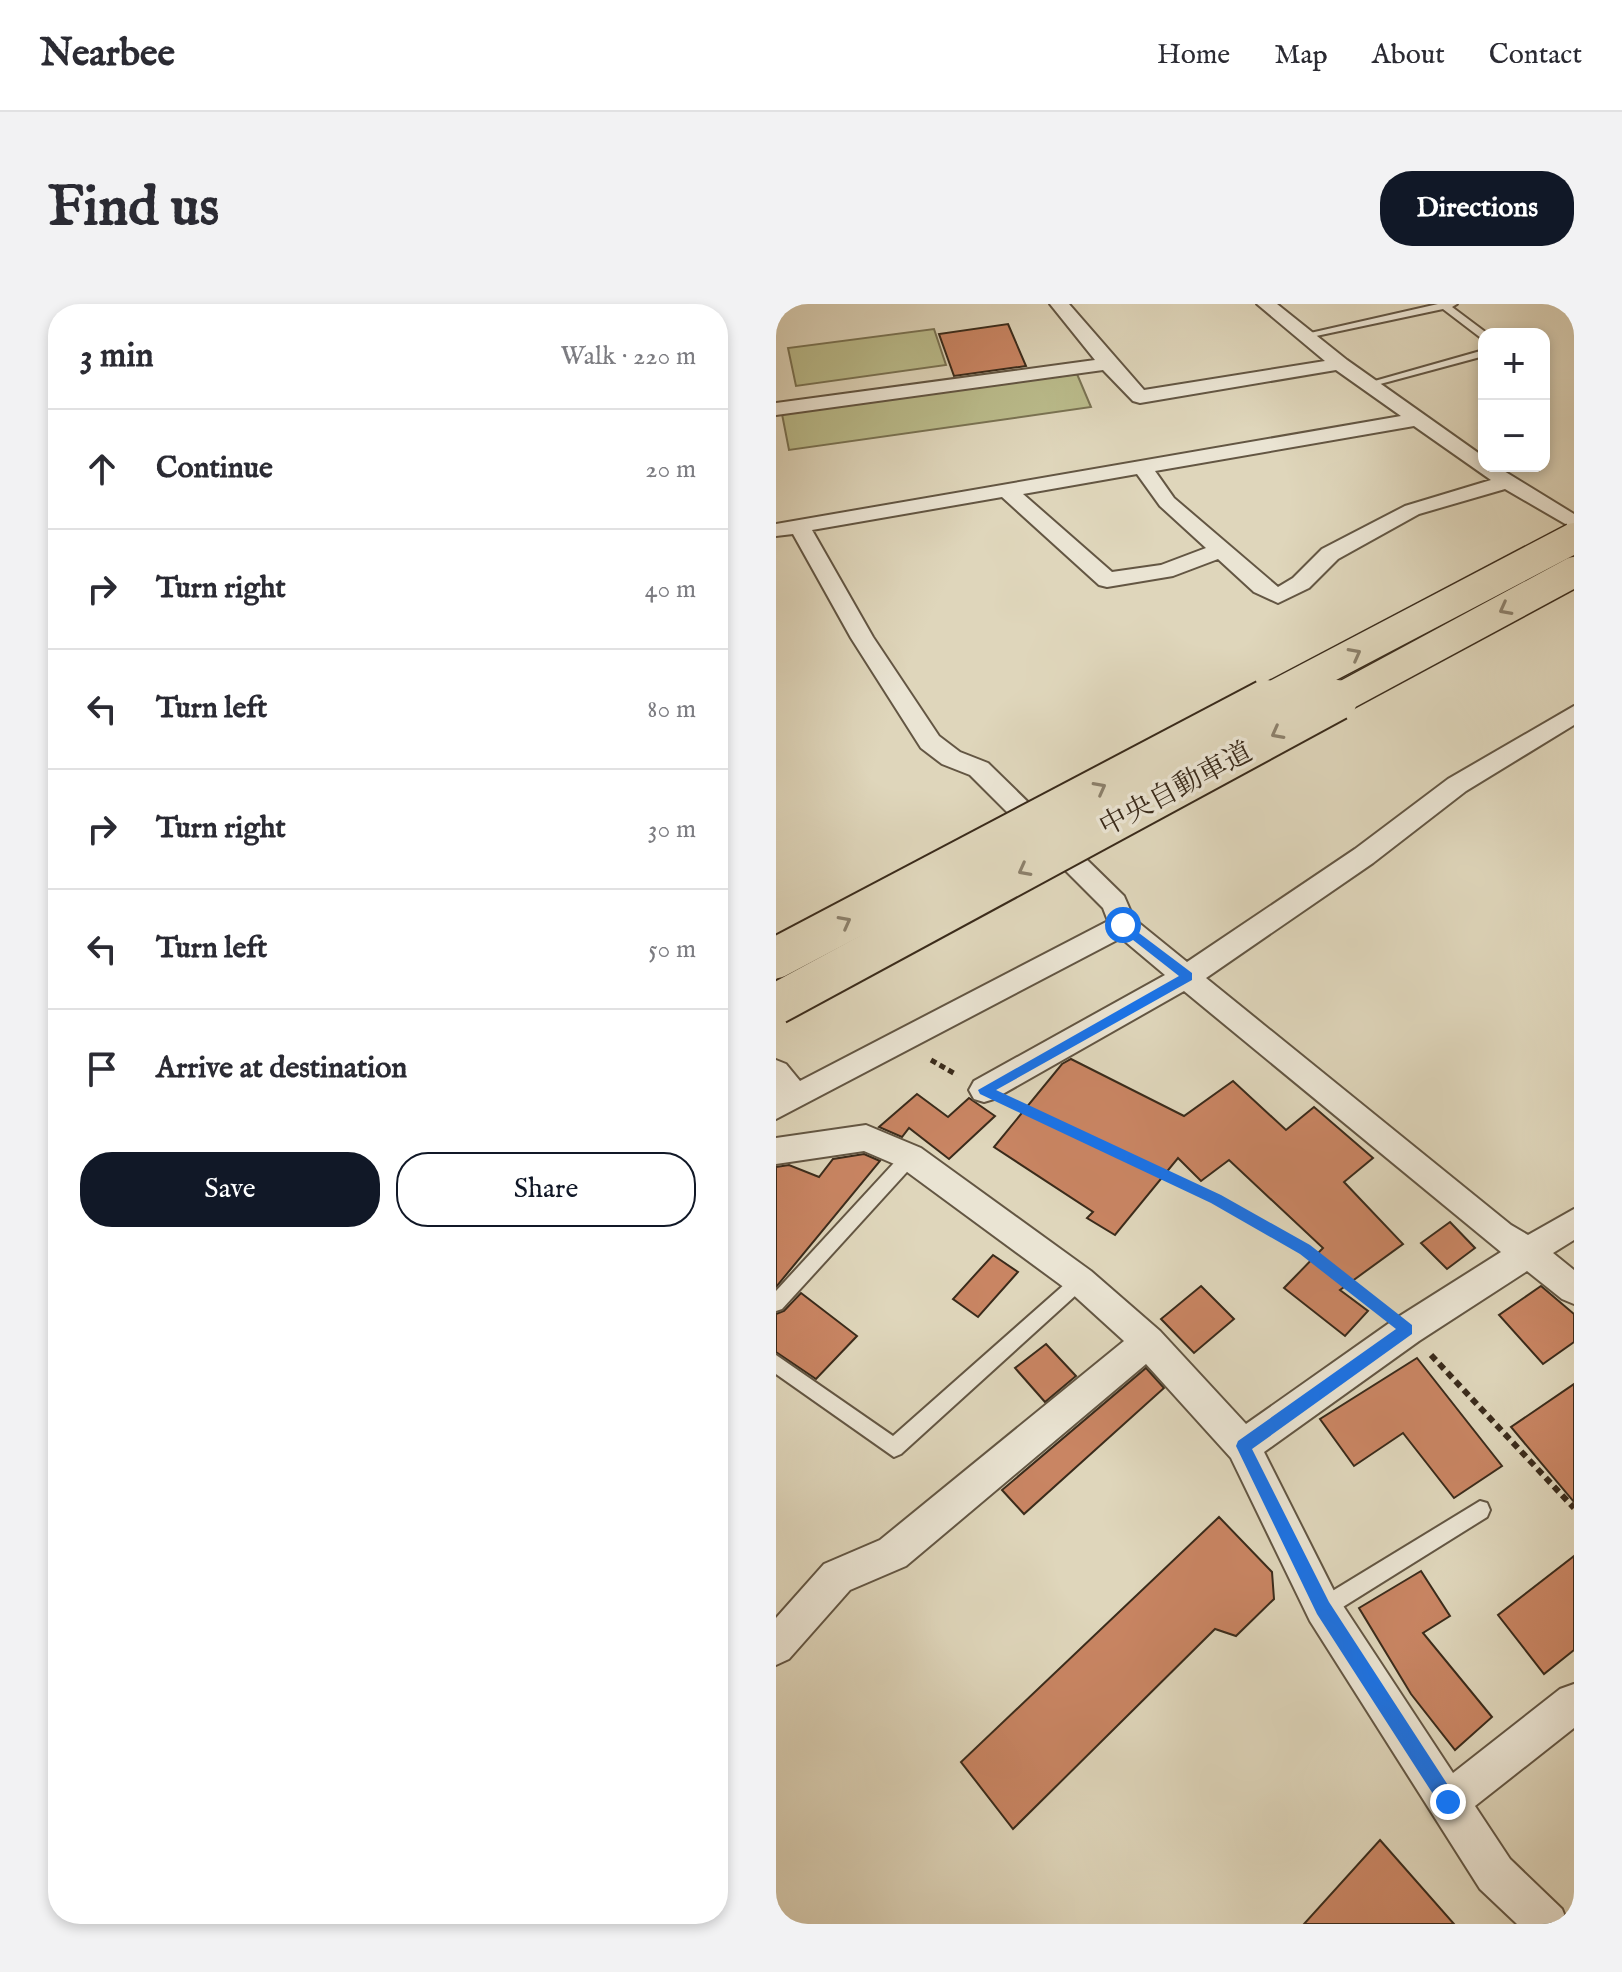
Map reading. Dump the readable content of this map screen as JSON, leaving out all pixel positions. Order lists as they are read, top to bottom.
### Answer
{
  "streets": {
    "highway": ["中央自動車道"]
  },
  "page": {
    "header": "Nearbee",
    "nav": [
      "Home",
      "Map",
      "About",
      "Contact"
    ],
    "buttons": [
      "Directions",
      ["Save", "Share"]
    ],
    "title": "Find us",
    "heading": ["3 min", "Walk · 220 m"],
    "map_buttons": ["+", "−"],
    "list": [
      ["Continue", "20 m"],
      ["Turn right", "40 m"],
      ["Turn left", "80 m"],
      ["Turn right", "30 m"],
      ["Turn left", "50 m"],
      "Arrive at destination"
    ]
  }
}
